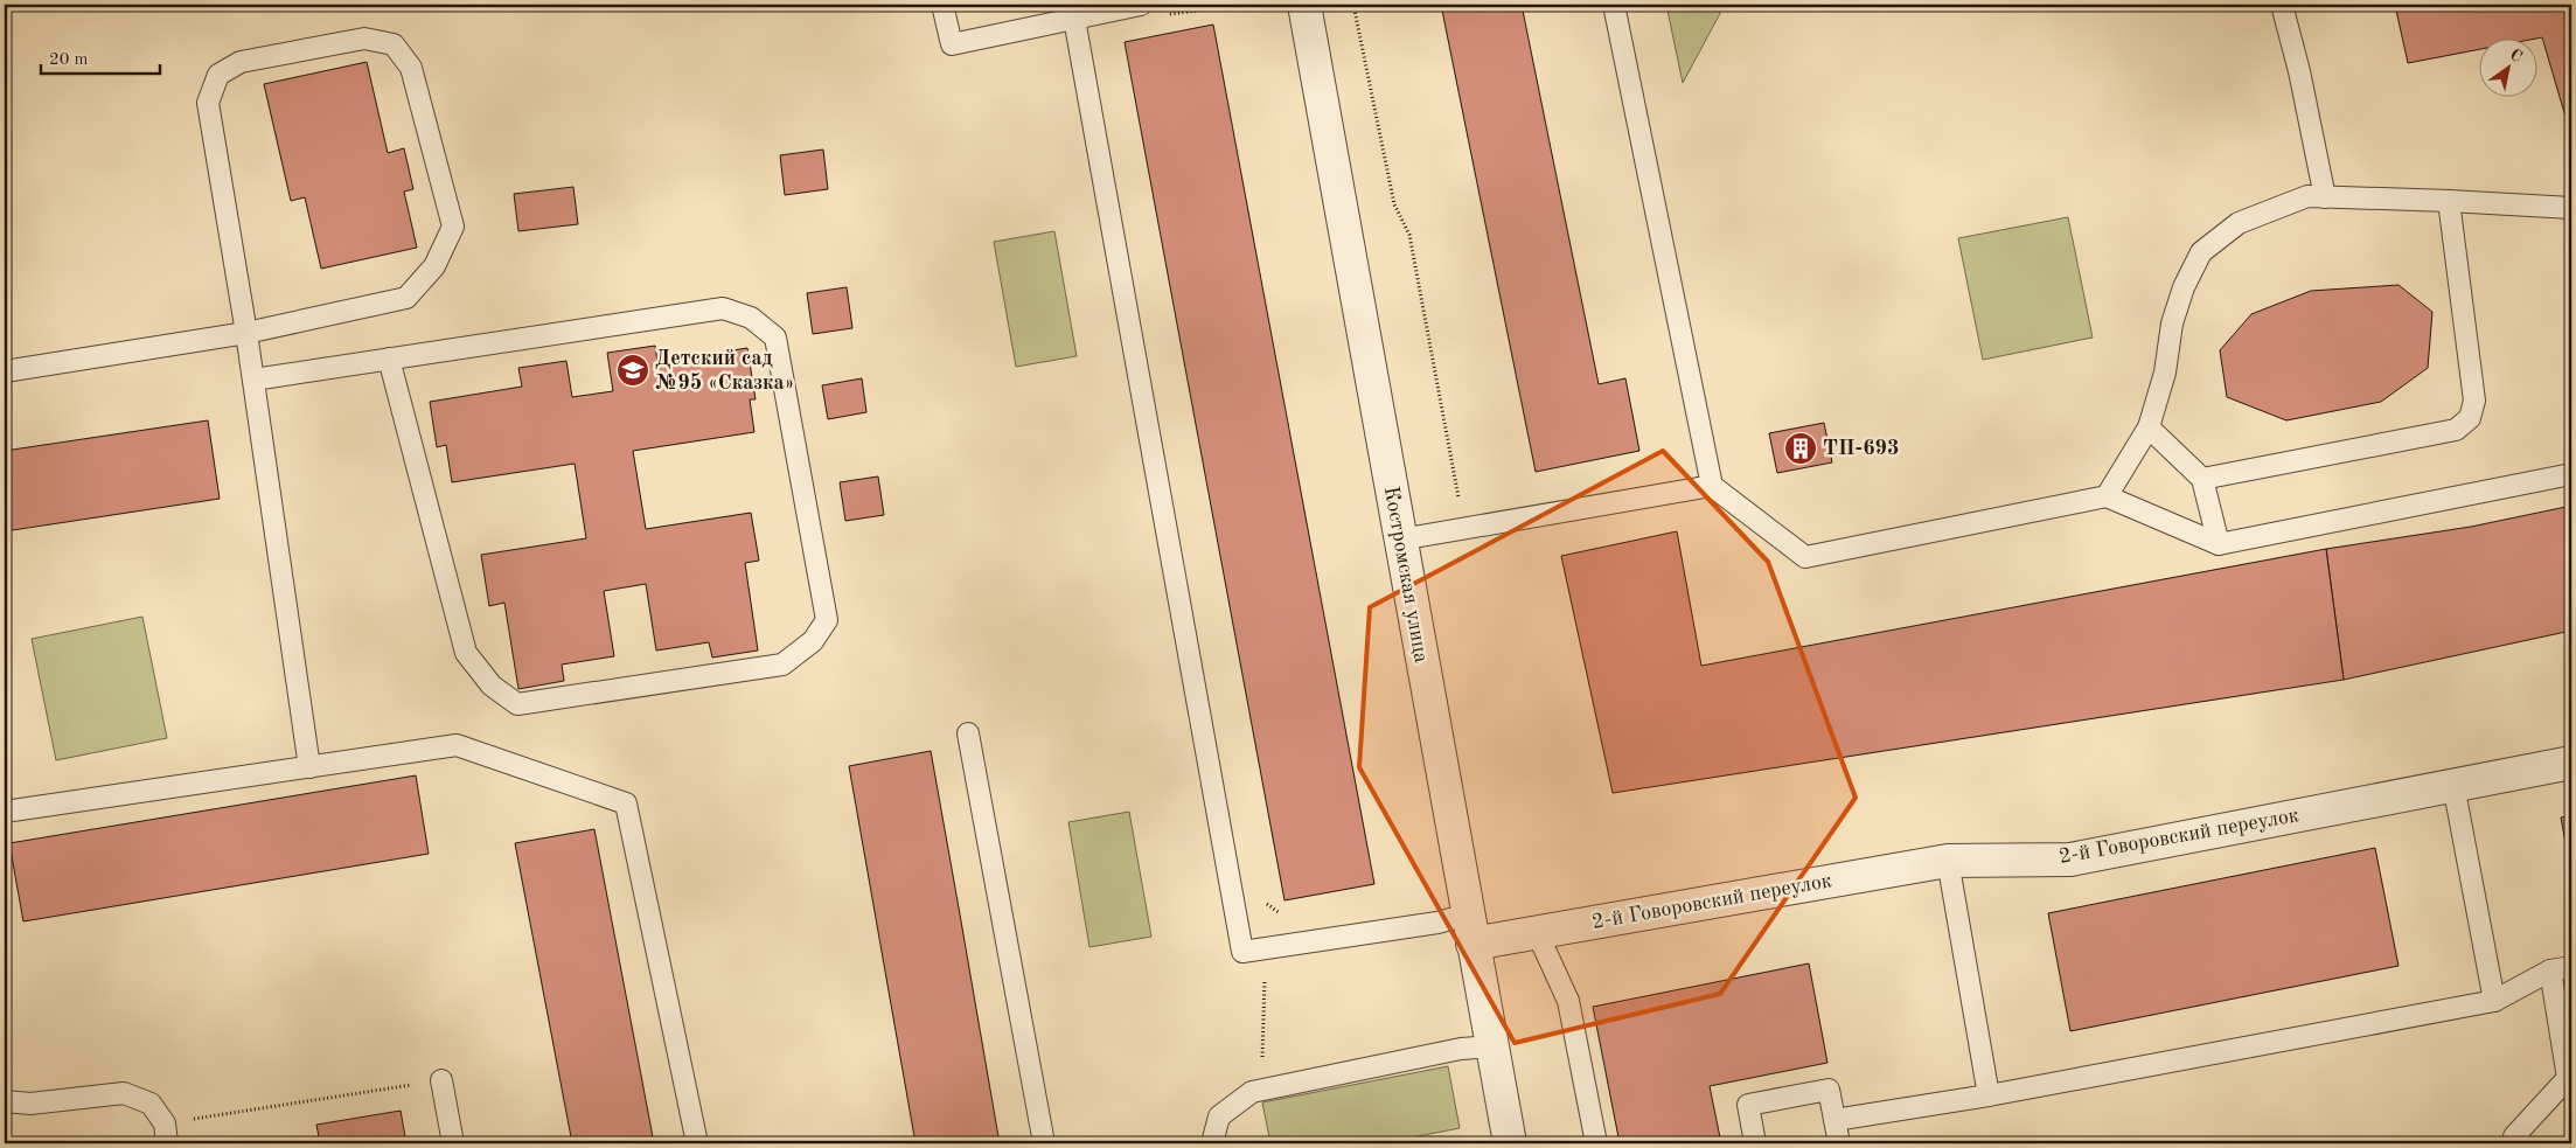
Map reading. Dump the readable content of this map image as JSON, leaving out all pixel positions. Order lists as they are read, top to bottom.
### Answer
{
  "streets": {
    "street": ["Костромская улица", "2-й Говоровский переулок"]
  },
  "crossings": [
    ["Костромская улица", "2-й Говоровский переулок"]
  ],
  "places": {
    "school or university": ["Детский сад №95 «Сказка»"],
    "building": ["ТП-693"]
  },
  "scale_bar": "20 m",
  "north": "top right"
}
